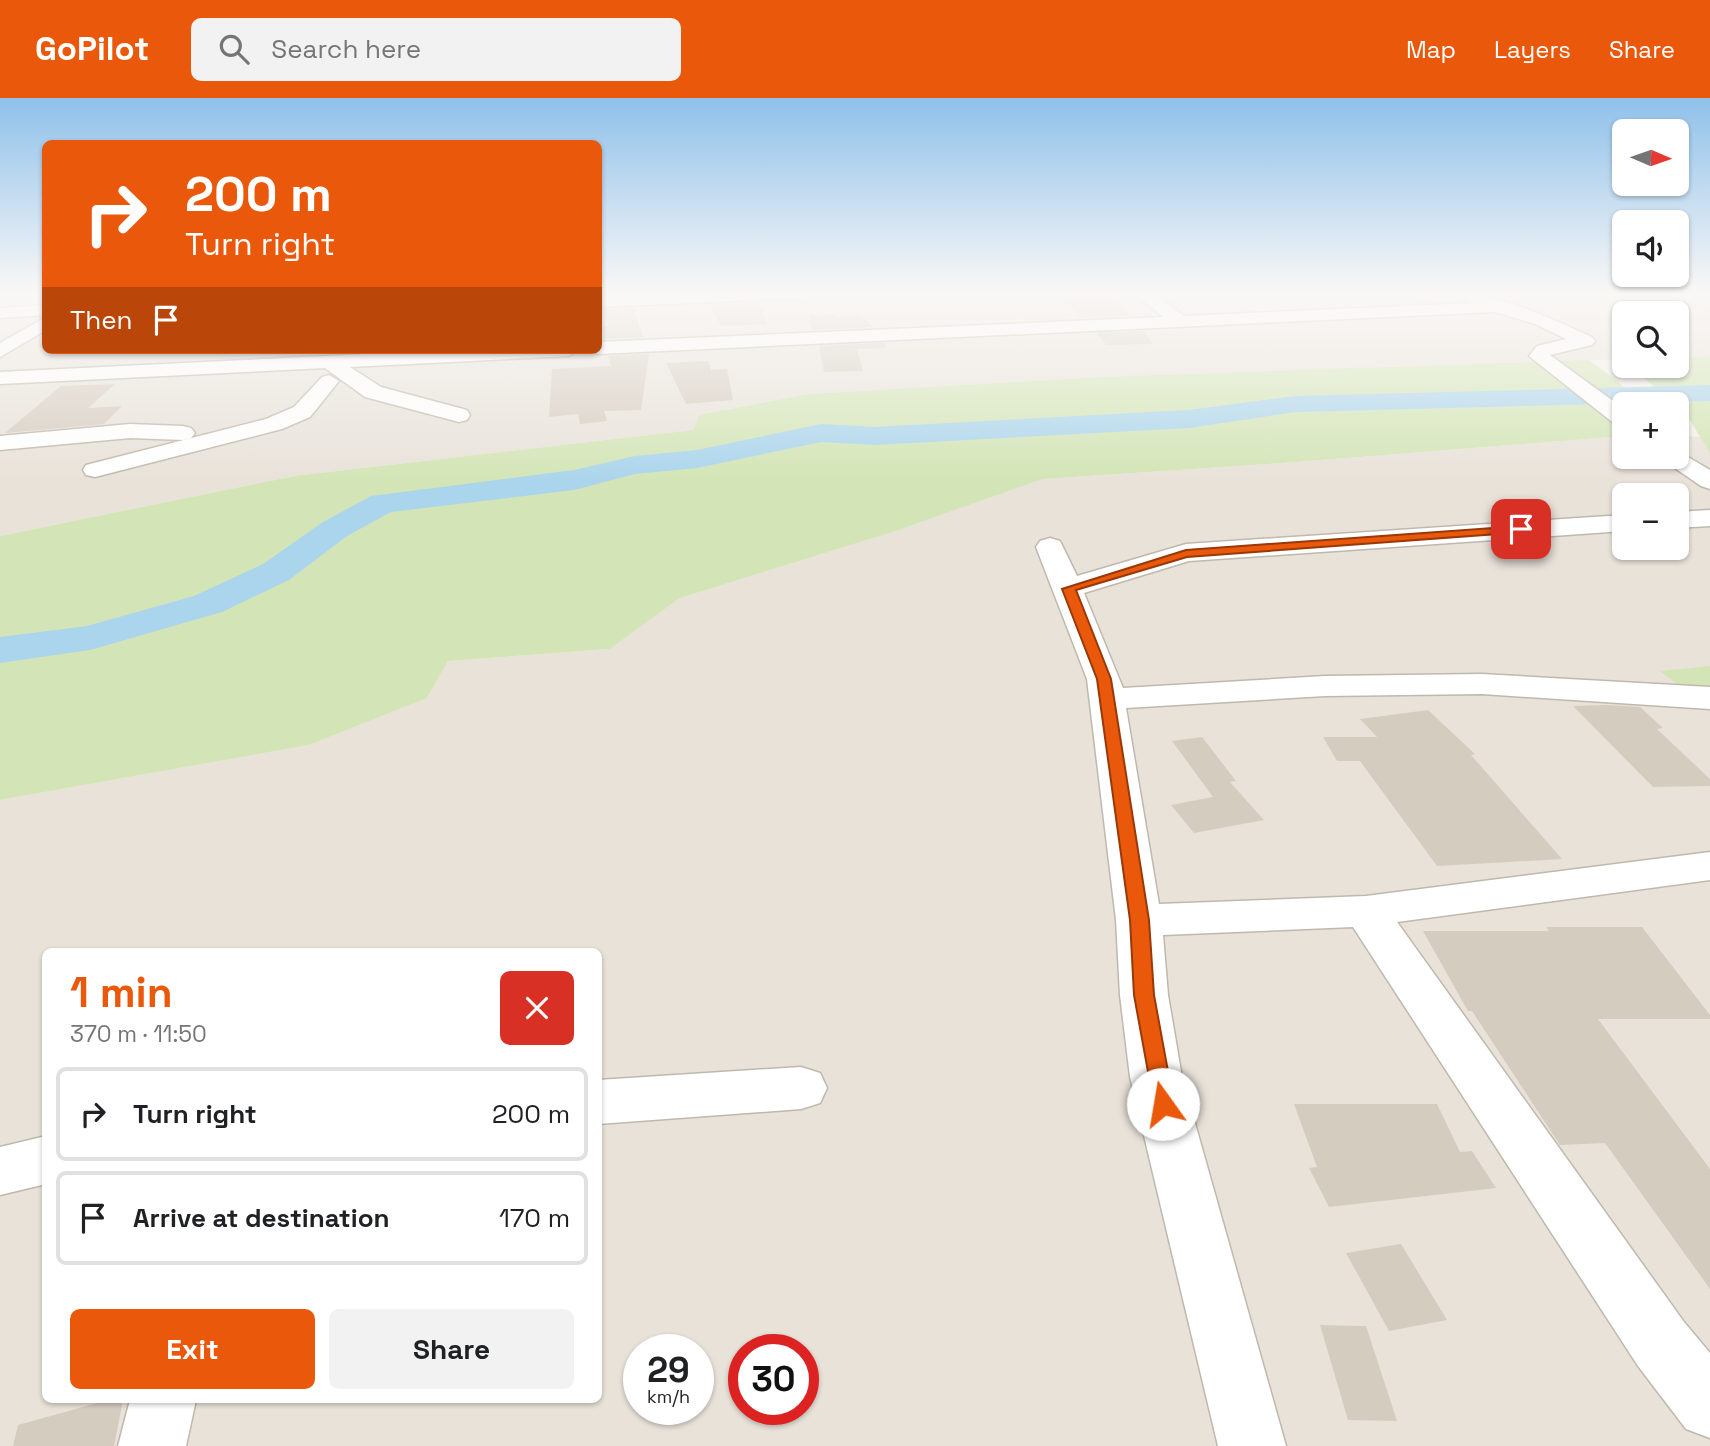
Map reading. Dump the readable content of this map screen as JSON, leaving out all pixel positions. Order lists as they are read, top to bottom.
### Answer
{
  "north": "right",
  "page": {
    "header": "GoPilot",
    "search": "Search here",
    "nav": ["Map", "Layers", "Share"],
    "map_buttons": ["+", "−"],
    "turn": ["200 m", "Turn right"],
    "then": "Then",
    "heading": ["1 min", "370 m · 11:50"],
    "list": [
      {
        "name": "Turn right",
        "value": "200 m"
      },
      {
        "name": "Arrive at destination",
        "value": "170 m"
      }
    ],
    "buttons": ["Exit", "Share"],
    "speed": "29 km/h",
    "limit": "30"
  }
}
